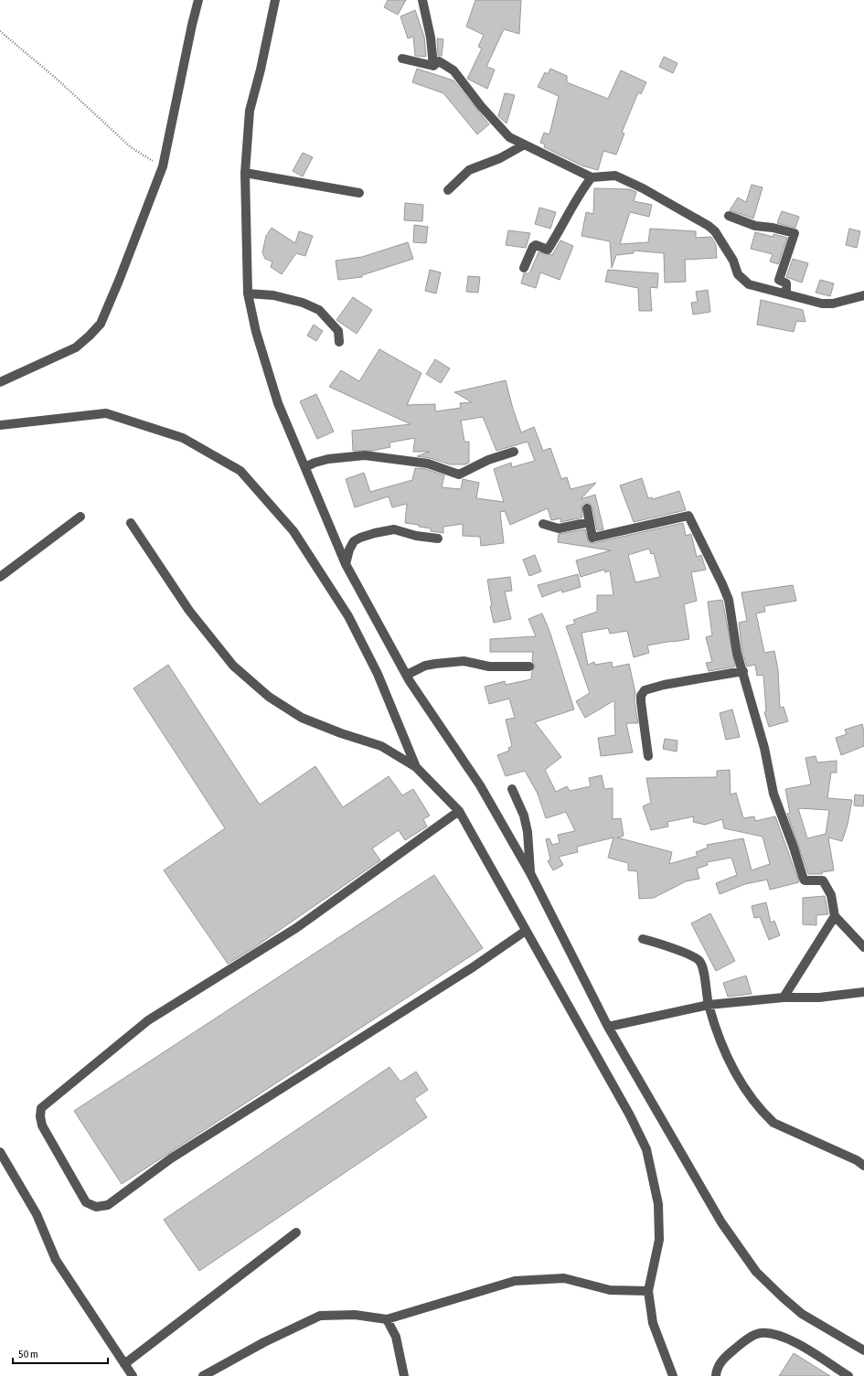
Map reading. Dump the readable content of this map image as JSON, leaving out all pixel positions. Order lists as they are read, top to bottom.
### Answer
{
  "scale_bar": "50 m"
}
